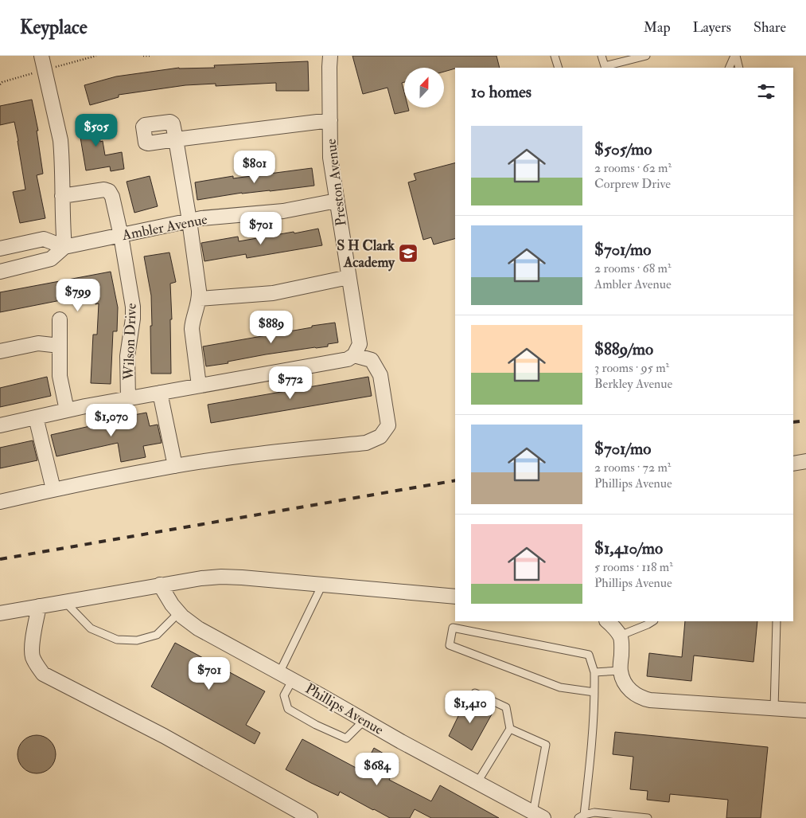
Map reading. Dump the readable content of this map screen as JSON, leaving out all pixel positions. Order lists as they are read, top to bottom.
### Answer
{
  "streets": {
    "street": [
      "Preston Avenue",
      "Ambler Avenue",
      "Wilson Drive",
      "Phillips Avenue"
    ]
  },
  "crossings": [
    ["Preston Avenue", "Ambler Avenue"],
    ["Ambler Avenue", "Wilson Drive"]
  ],
  "places": {
    "school or university": ["S H Clark Academy"]
  },
  "north": "top",
  "page": {
    "header": "Keyplace",
    "nav": ["Map", "Layers", "Share"],
    "heading": "10 homes",
    "price": [
      "$505",
      "$801",
      "$701",
      "$799",
      "$889",
      "$772",
      "$1,070",
      "$701",
      "$1,410",
      "$684"
    ],
    "list": [
      {
        "name": "$505/mo",
        "note": "2 rooms · 62 m² · Corprew Drive"
      },
      {
        "name": "$701/mo",
        "note": "2 rooms · 68 m² · Ambler Avenue"
      },
      {
        "name": "$889/mo",
        "note": "3 rooms · 95 m² · Berkley Avenue"
      },
      {
        "name": "$701/mo",
        "note": "2 rooms · 72 m² · Phillips Avenue"
      },
      {
        "name": "$1,410/mo",
        "note": "5 rooms · 118 m² · Phillips Avenue"
      }
    ]
  }
}
